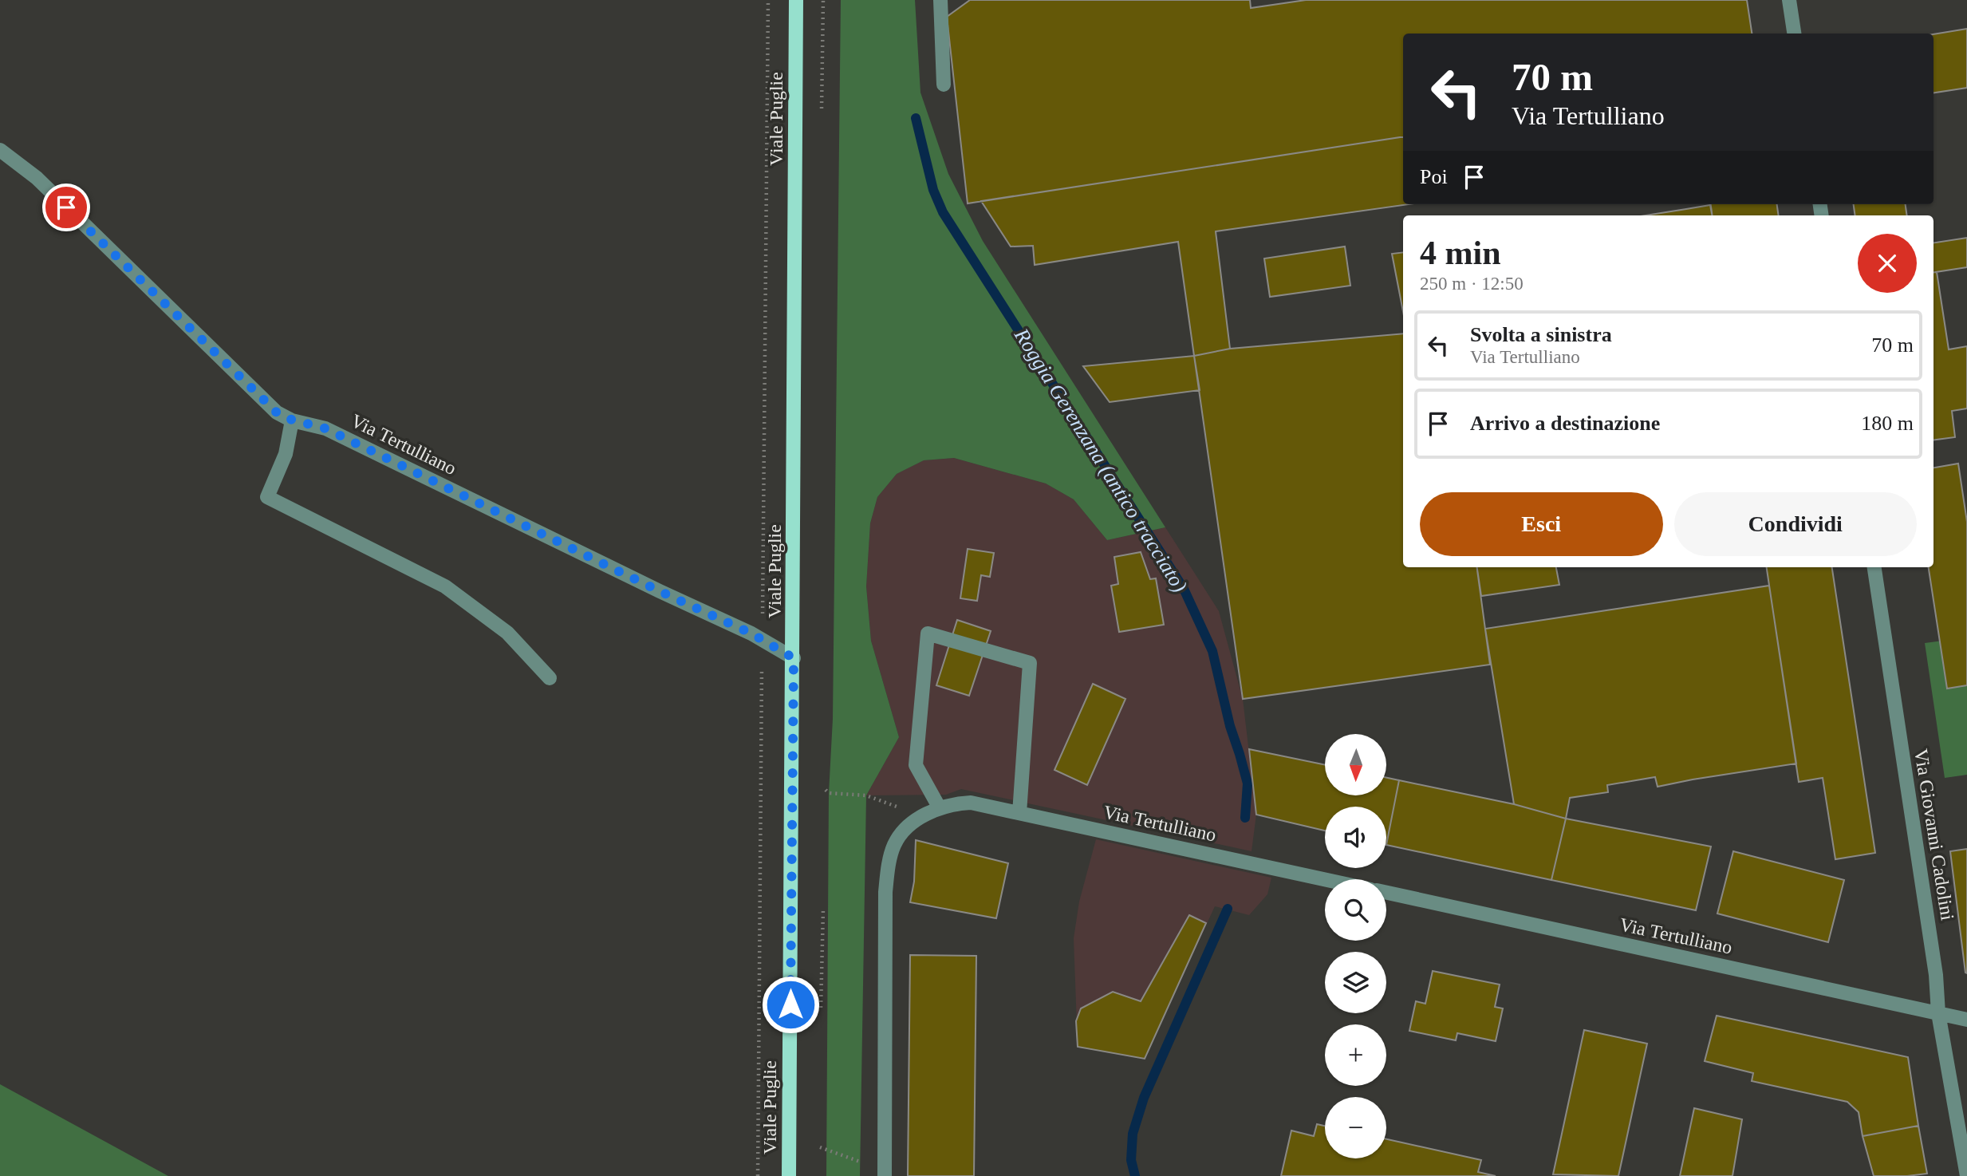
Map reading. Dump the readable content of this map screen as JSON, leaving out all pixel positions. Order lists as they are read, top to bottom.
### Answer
{
  "streets": {
    "main road": ["Viale Puglie"],
    "street": ["Via Tertulliano", "Via Giovanni Cadolini"]
  },
  "crossings": [
    ["Viale Puglie", "Via Tertulliano"],
    ["Via Tertulliano", "Via Giovanni Cadolini"]
  ],
  "water": ["Roggia Gerenzana (antico tracciato)"],
  "north": "bottom",
  "page": {
    "turn": ["70 m", "Via Tertulliano"],
    "then": "Poi",
    "heading": ["4 min", "250 m · 12:50"],
    "list": [
      {
        "name": "Svolta a sinistra",
        "note": "Via Tertulliano",
        "value": "70 m"
      },
      {
        "name": "Arrivo a destinazione",
        "value": "180 m"
      }
    ],
    "buttons": ["Esci", "Condividi"],
    "map_buttons": ["+", "−"]
  }
}
